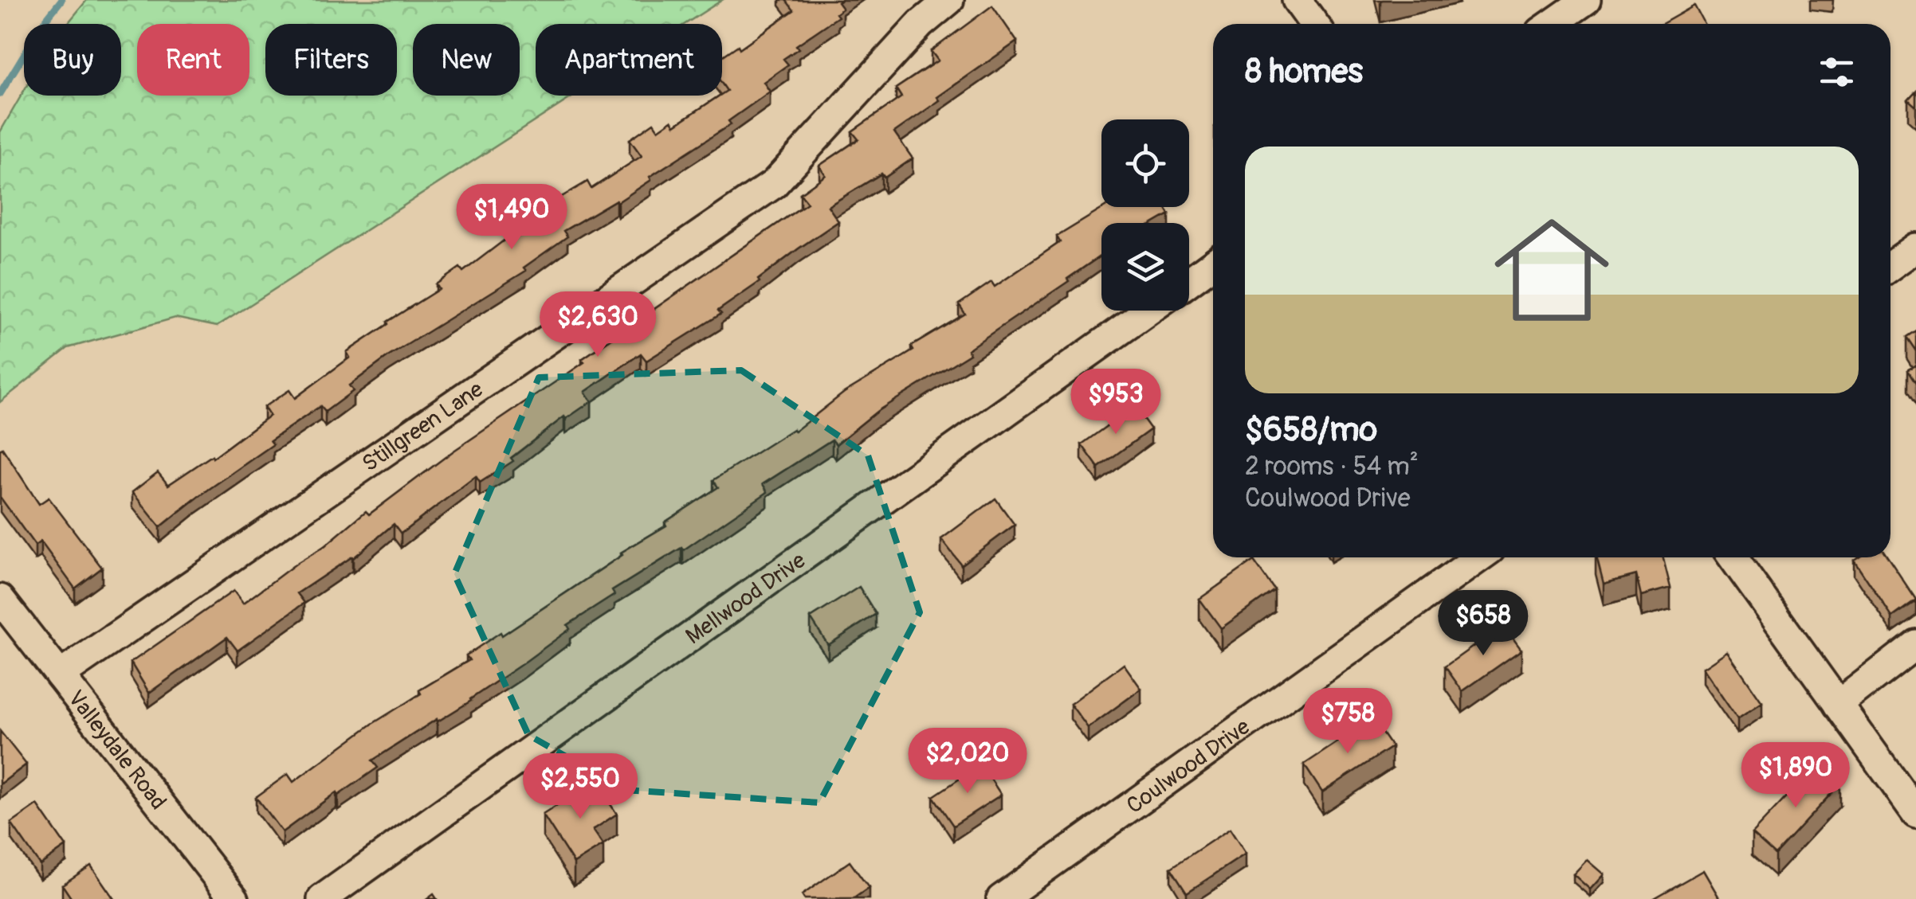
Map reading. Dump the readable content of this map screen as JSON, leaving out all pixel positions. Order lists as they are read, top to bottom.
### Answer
{
  "streets": {
    "street": [
      "Stillgreen Lane",
      "Mellwood Drive",
      "Valleydale Road",
      "Coulwood Drive"
    ]
  },
  "crossings": [
    ["Stillgreen Lane", "Valleydale Road"]
  ],
  "page": {
    "chip": [
      "Buy",
      "Rent",
      "Filters",
      "New",
      "Apartment"
    ],
    "heading": "8 homes",
    "list": [
      {
        "name": "$658/mo",
        "note": "2 rooms · 54 m² · Coulwood Drive"
      }
    ],
    "price": [
      "$1,490",
      "$2,630",
      "$953",
      "$658",
      "$758",
      "$2,020",
      "$1,890",
      "$2,550"
    ]
  }
}
